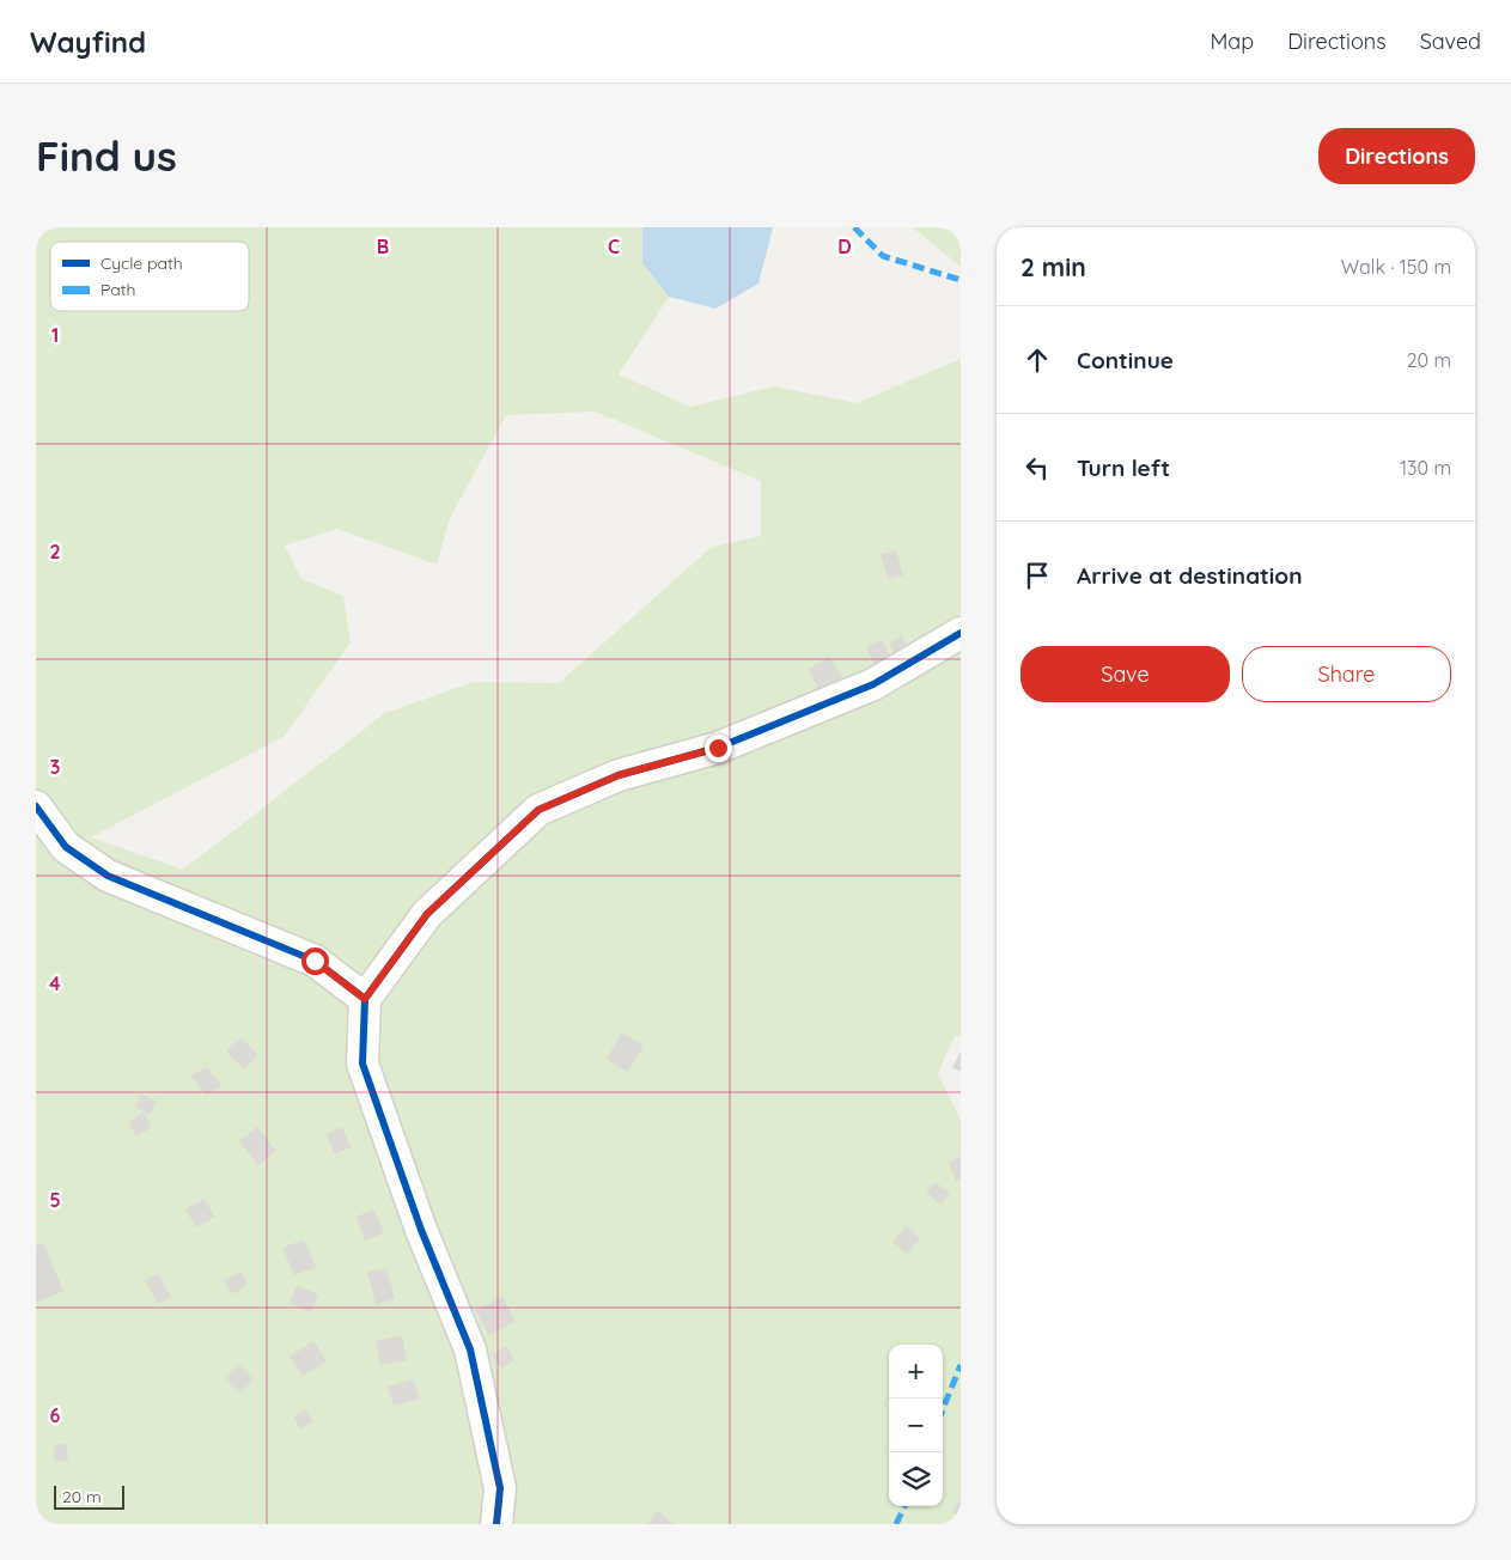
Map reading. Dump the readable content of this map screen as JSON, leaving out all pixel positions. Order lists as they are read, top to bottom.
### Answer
{
  "legend": ["Cycle path", "Path"],
  "scale_bar": "20 m",
  "page": {
    "header": "Wayfind",
    "nav": ["Map", "Directions", "Saved"],
    "buttons": [
      "Directions",
      ["Save", "Share"]
    ],
    "title": "Find us",
    "heading": ["2 min", "Walk · 150 m"],
    "list": [
      ["Continue", "20 m"],
      ["Turn left", "130 m"],
      "Arrive at destination"
    ],
    "map_buttons": ["+", "−"],
    "scale": "20 m"
  },
  "grid": {
    "columns": ["B", "C", "D"],
    "rows": [
      "1",
      "2",
      "3",
      "4",
      "5",
      "6"
    ]
  }
}
